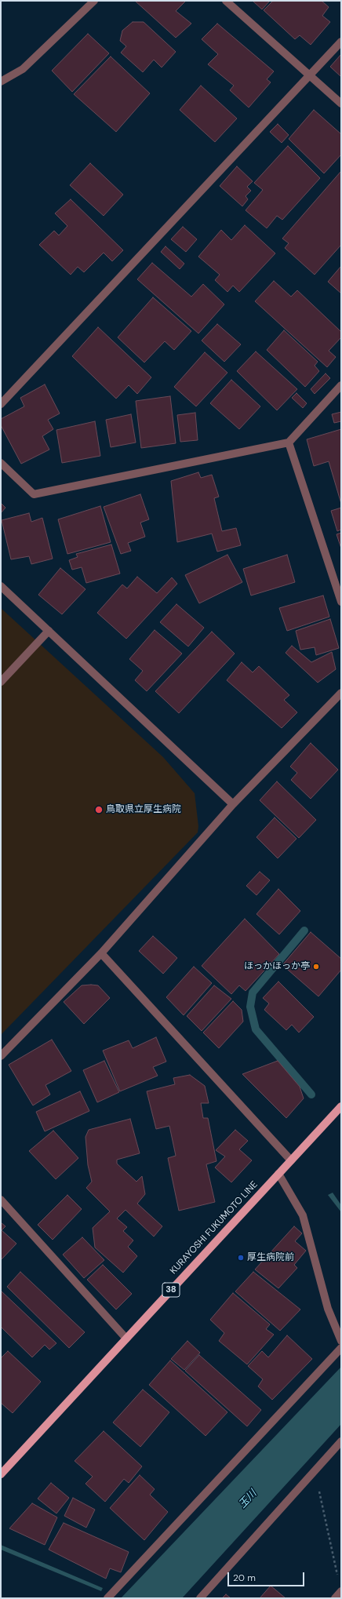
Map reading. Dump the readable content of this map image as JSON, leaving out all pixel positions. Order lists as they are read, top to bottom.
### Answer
{
  "streets": {
    "main road": ["KURAYOSHI FUKUMOTO LINE", "38"]
  },
  "water": ["玉川"],
  "places": ["鳥取県立厚生病院", "ほっかほっか亭", "厚生病院前"],
  "scale_bar": "20 m"
}
